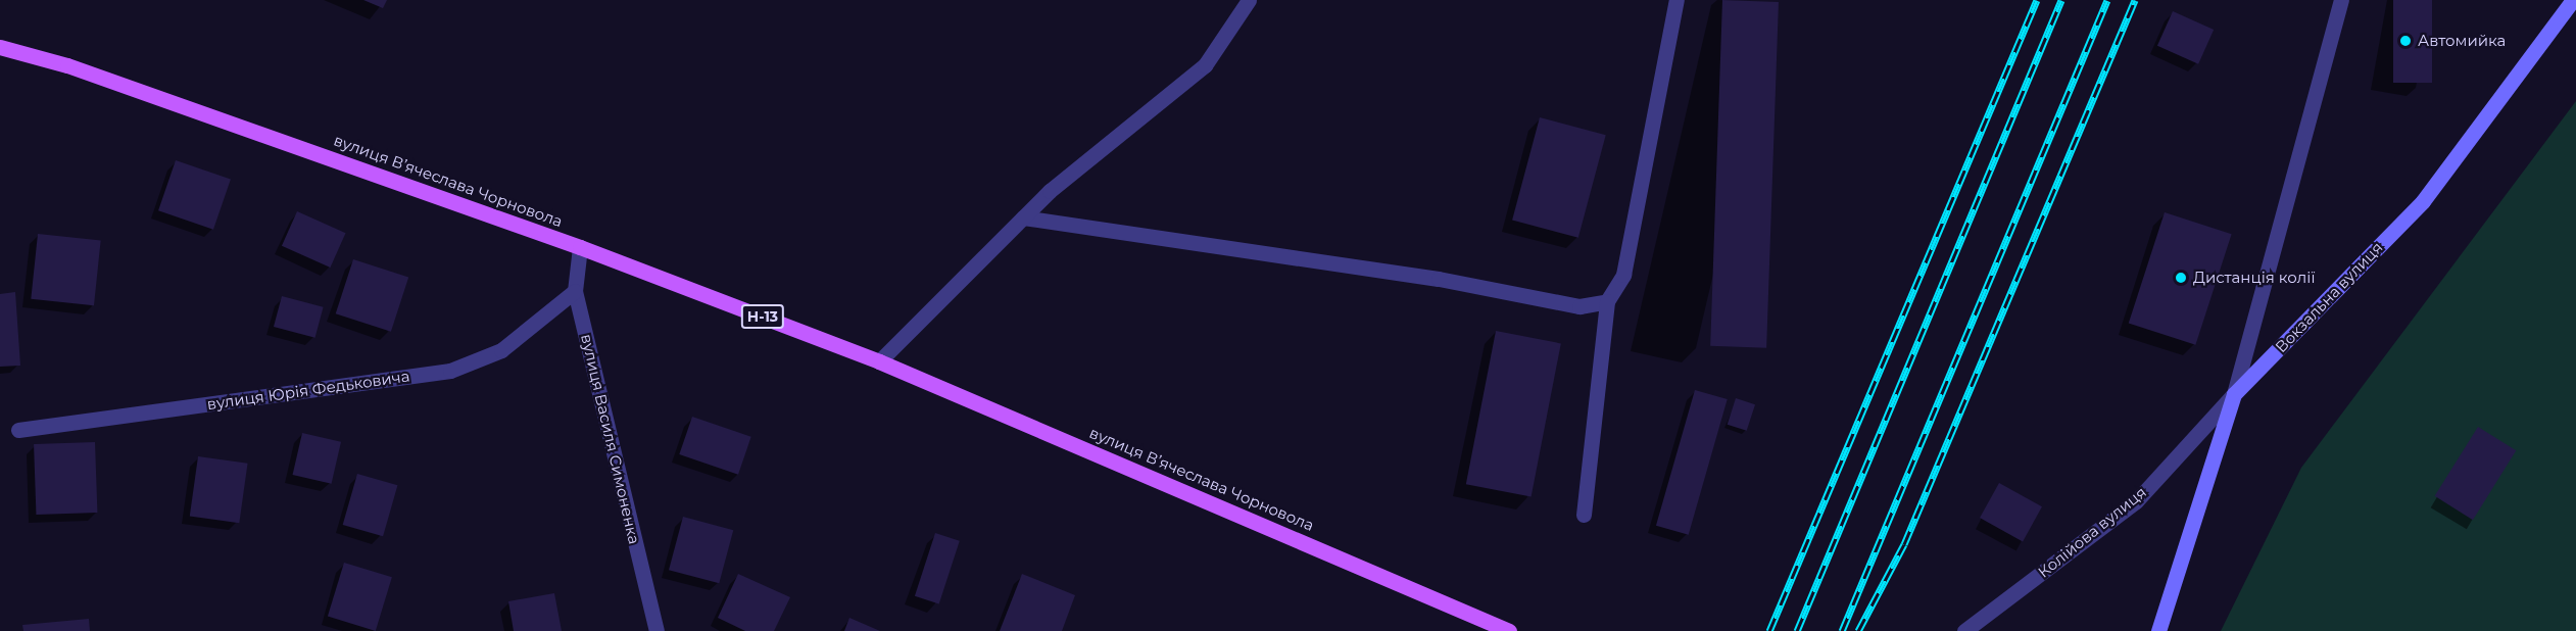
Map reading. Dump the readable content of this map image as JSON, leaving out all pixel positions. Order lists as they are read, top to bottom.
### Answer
{
  "streets": {
    "main road": ["вулиця Вʼячеслава Чорновола", "Вокзальна вулиця", "Н-13"],
    "street": ["вулиця Юрія Федьковича", "вулиця Василя Симоненка", "Колійова вулиця"]
  },
  "crossings": [
    ["вулиця Вʼячеслава Чорновола", "вулиця Василя Симоненка"],
    ["Вокзальна вулиця", "Колійова вулиця"],
    ["вулиця Юрія Федьковича", "вулиця Василя Симоненка"]
  ],
  "places": ["Автомийка", "Дистанція колії"]
}
